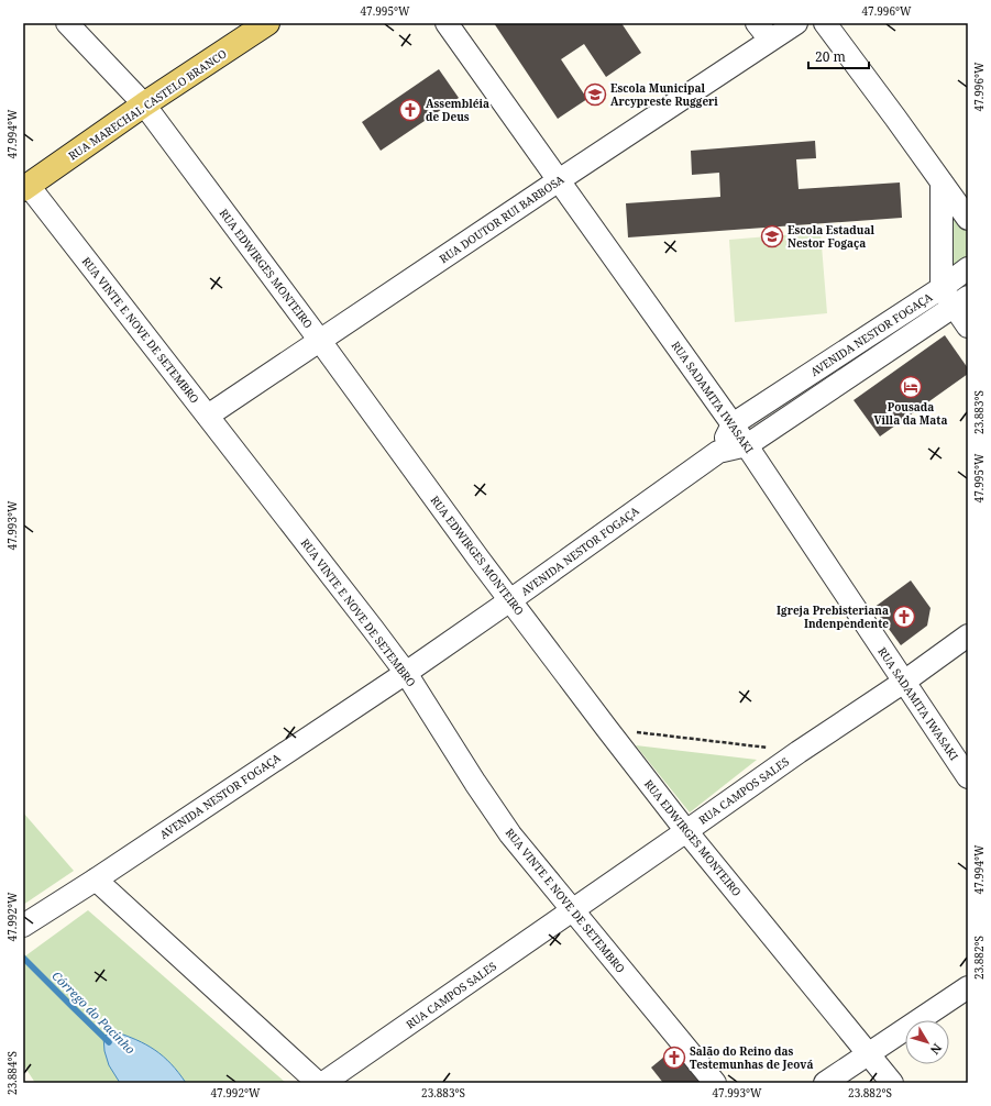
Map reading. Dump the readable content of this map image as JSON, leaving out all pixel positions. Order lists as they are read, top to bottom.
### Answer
{
  "streets": {
    "main road": ["RUA MARECHAL CASTELO BRANCO"],
    "street": [
      "RUA DOUTOR RUI BARBOSA",
      "RUA EDWIRGES MONTEIRO",
      "RUA VINTE E NOVE DE SETEMBRO",
      "AVENIDA NESTOR FOGAÇA",
      "RUA SADAMITA IWASAKI",
      "RUA CAMPOS SALES"
    ]
  },
  "crossings": [
    ["RUA MARECHAL CASTELO BRANCO", "RUA EDWIRGES MONTEIRO"],
    ["RUA MARECHAL CASTELO BRANCO", "RUA VINTE E NOVE DE SETEMBRO"],
    ["RUA DOUTOR RUI BARBOSA", "RUA EDWIRGES MONTEIRO"],
    ["RUA DOUTOR RUI BARBOSA", "RUA VINTE E NOVE DE SETEMBRO"],
    ["RUA DOUTOR RUI BARBOSA", "RUA SADAMITA IWASAKI"],
    ["RUA EDWIRGES MONTEIRO", "AVENIDA NESTOR FOGAÇA"],
    ["RUA EDWIRGES MONTEIRO", "RUA CAMPOS SALES"],
    ["RUA VINTE E NOVE DE SETEMBRO", "AVENIDA NESTOR FOGAÇA"],
    ["RUA VINTE E NOVE DE SETEMBRO", "RUA CAMPOS SALES"],
    ["AVENIDA NESTOR FOGAÇA", "RUA SADAMITA IWASAKI"],
    ["RUA SADAMITA IWASAKI", "RUA CAMPOS SALES"]
  ],
  "water": ["Córrego do Pacinho"],
  "places": {
    "school or university": ["Escola Municipal Arcypreste Ruggeri", "Escola Estadual Nestor Fogaça"],
    "church": ["Assembléia de Deus", "Igreja Prebisteriana Indenpendente", "Salão do Reino das Testemunhas de Jeová"],
    "hotel": ["Pousada Villa da Mata"]
  },
  "scale_bar": "20 m",
  "north": "bottom right",
  "coordinates": [
    "47.995°W",
    "47.996°W",
    "47.994°W",
    "23.883°S",
    "47.993°W",
    "47.992°W",
    "23.882°S",
    "23.884°S"
  ]
}
